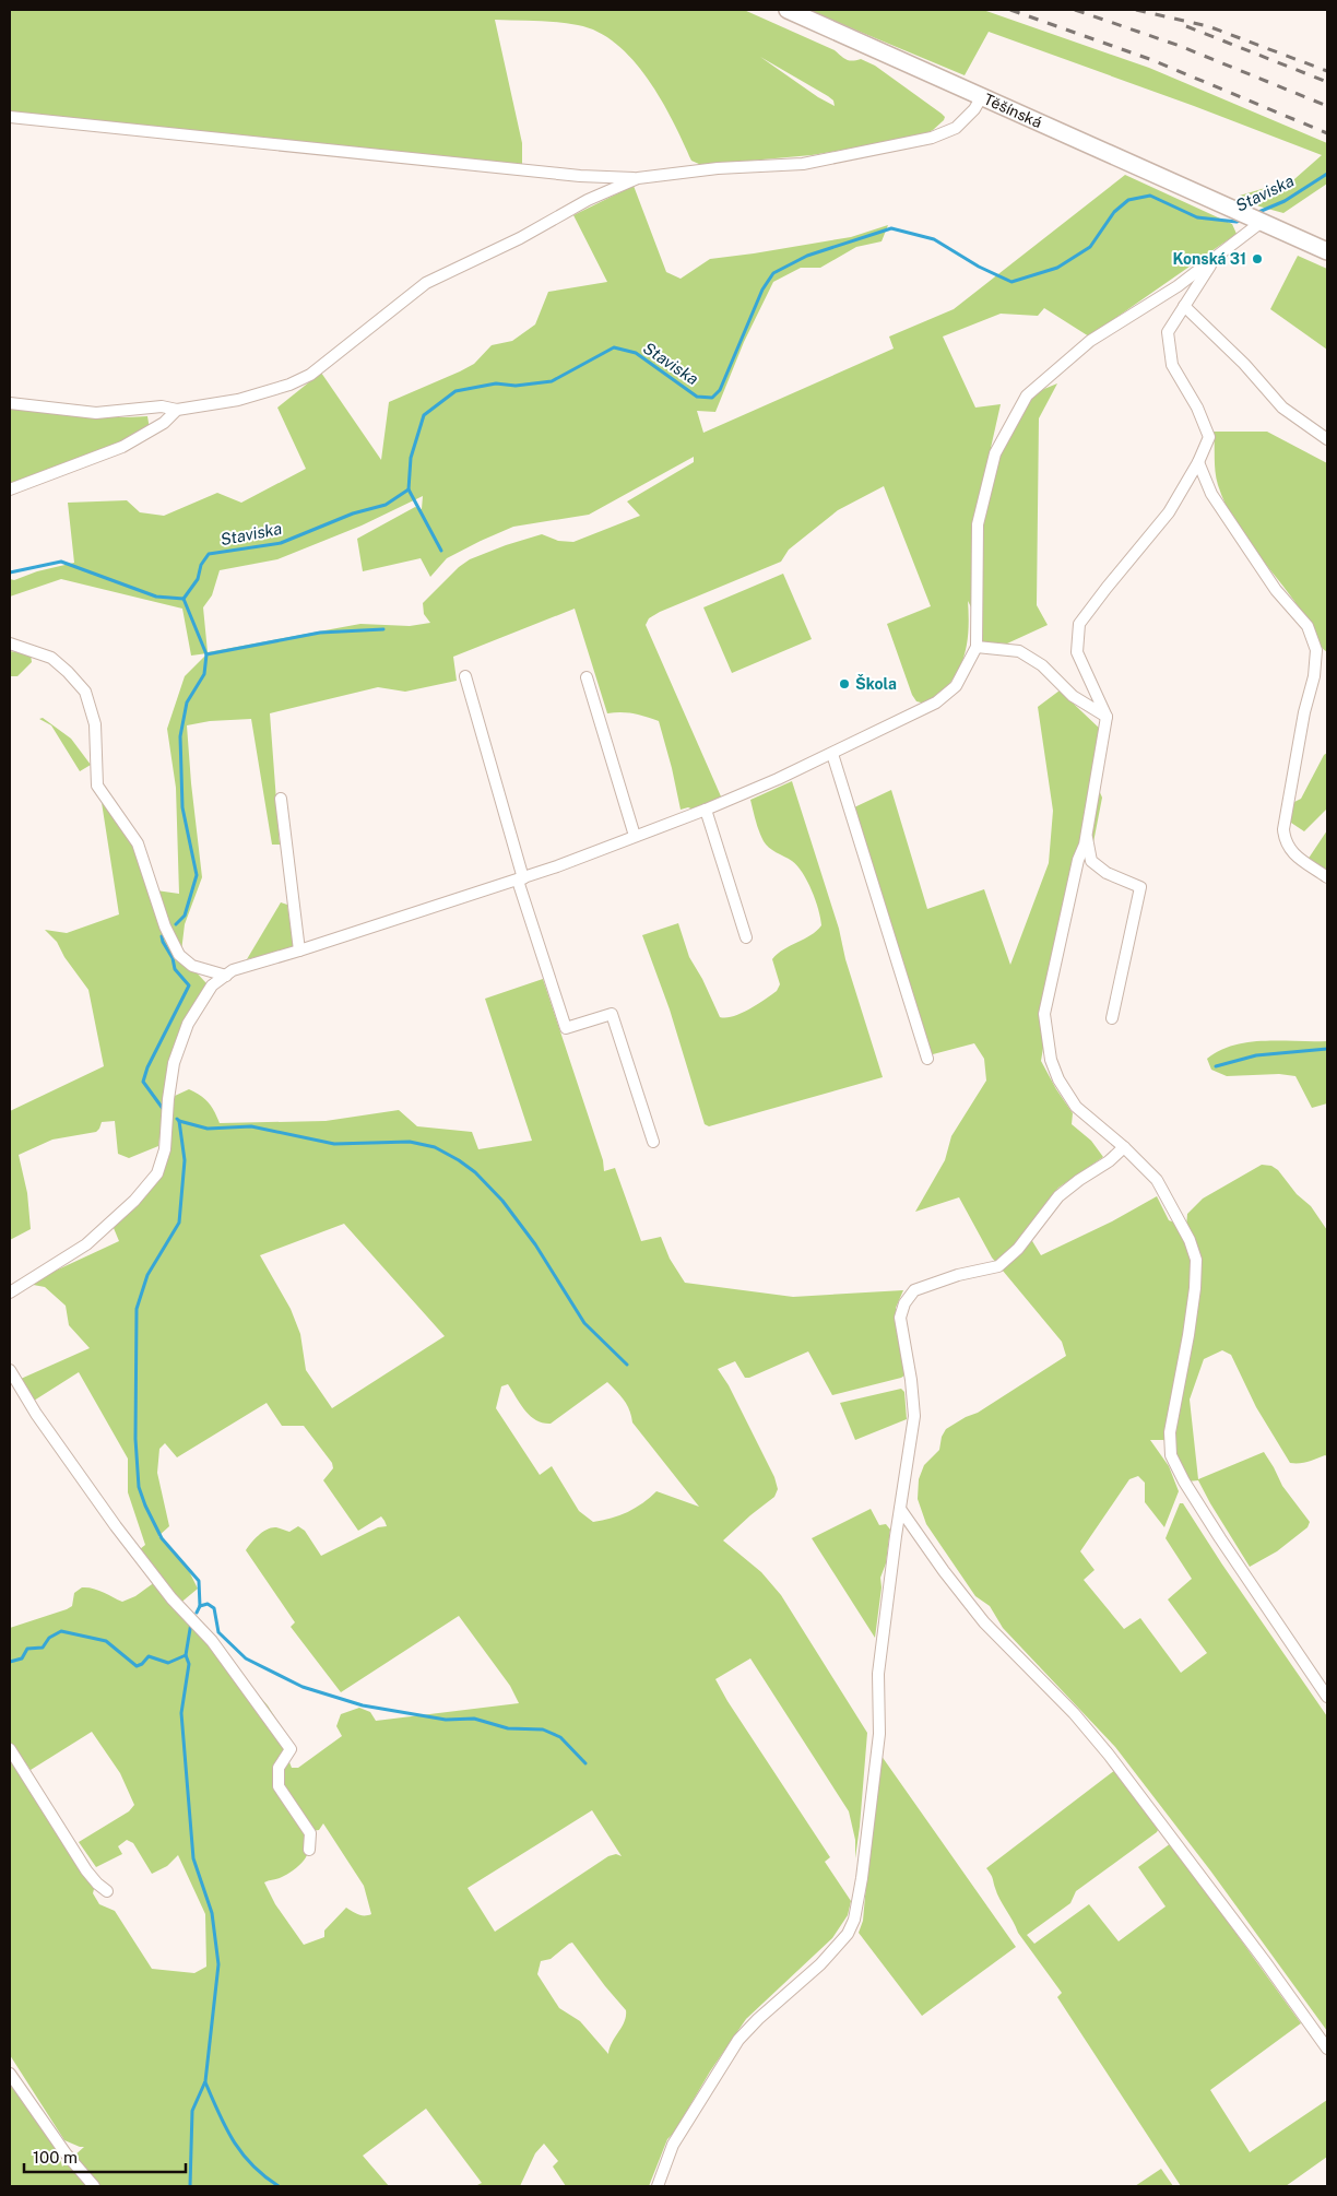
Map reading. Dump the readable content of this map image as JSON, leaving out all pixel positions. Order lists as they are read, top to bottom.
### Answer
{
  "streets": {
    "main road": ["Těšínská"]
  },
  "water": ["Staviska"],
  "places": ["Konská 31", "Škola"],
  "scale_bar": "100 m"
}
